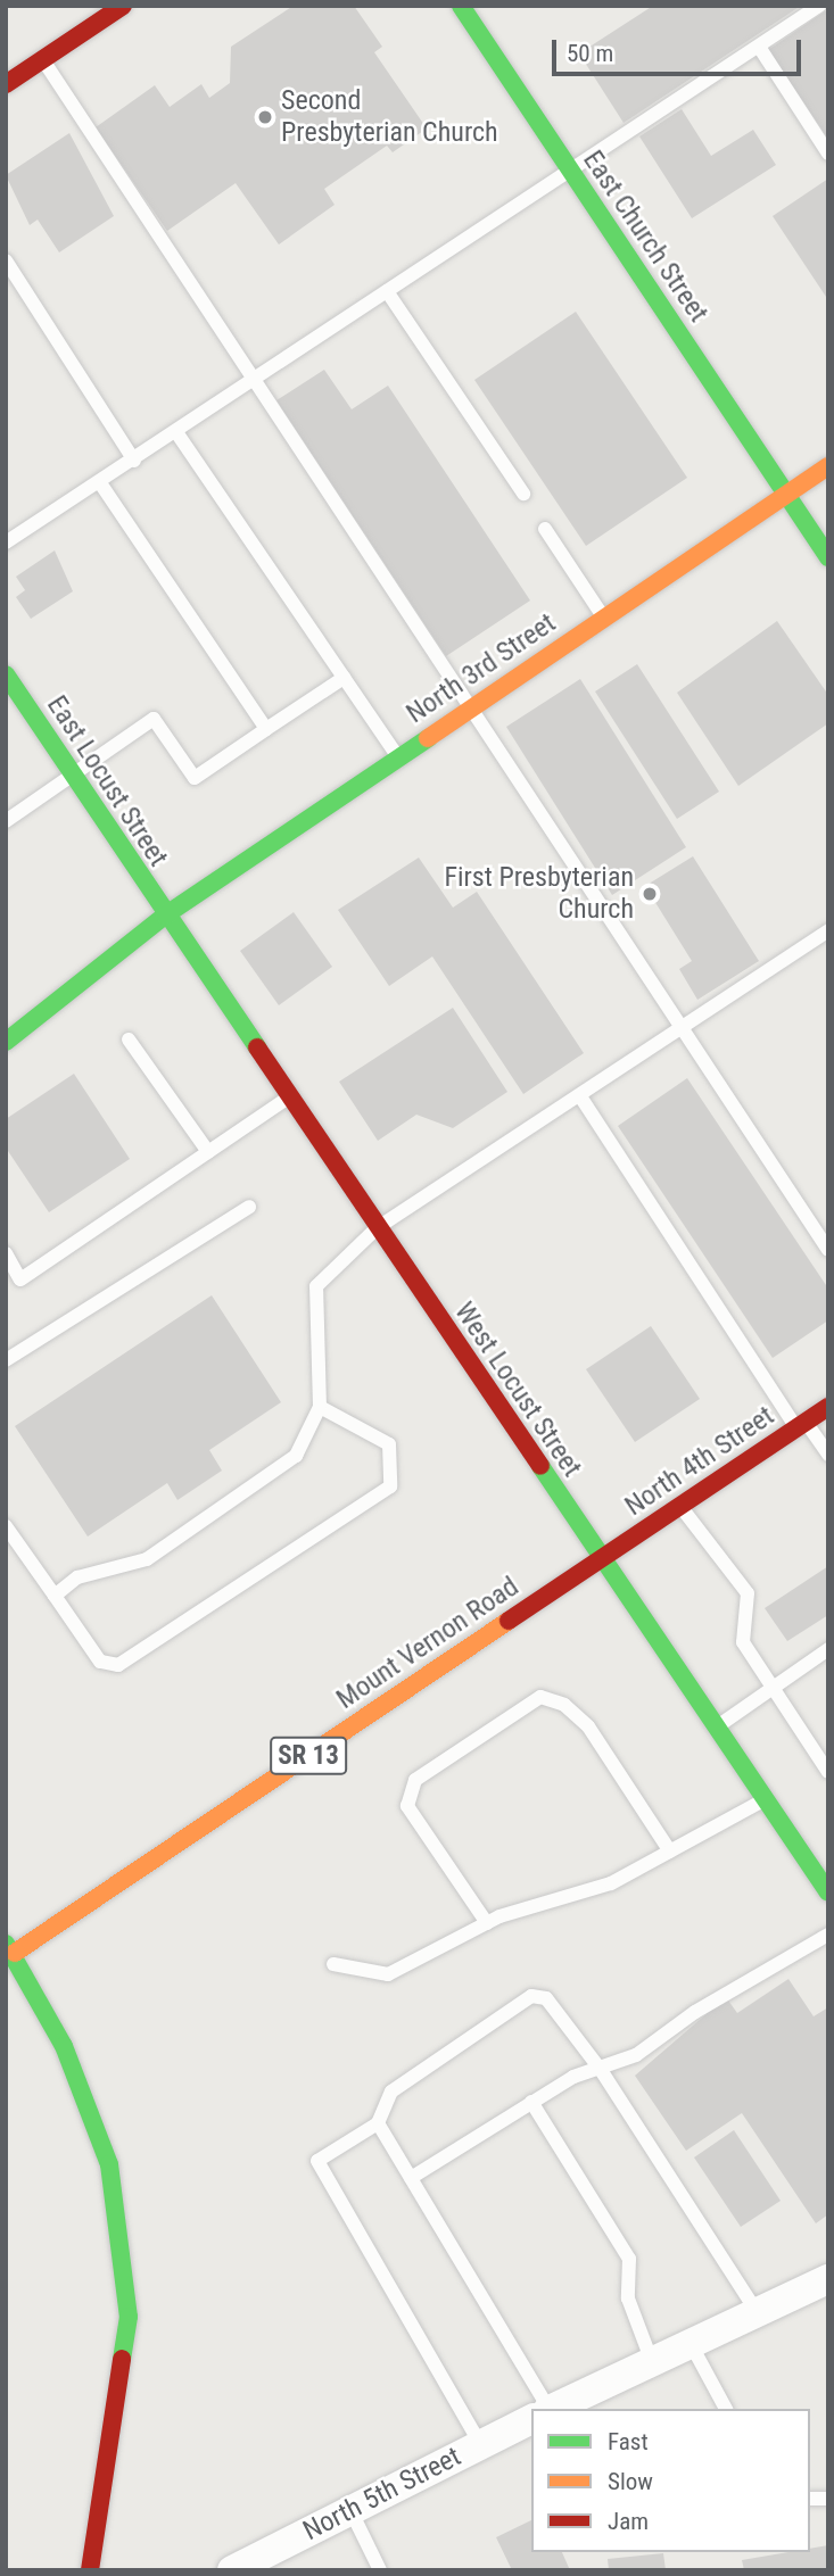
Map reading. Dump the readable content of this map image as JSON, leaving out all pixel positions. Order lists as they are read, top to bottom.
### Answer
{
  "streets": {
    "main road": [
      "East Church Street",
      "North 3rd Street",
      "East Locust Street",
      "West Locust Street",
      "North 4th Street",
      "Mount Vernon Road",
      "SR 13"
    ],
    "street": ["North 5th Street"]
  },
  "crossings": [
    ["East Church Street", "North 3rd Street"],
    ["North 3rd Street", "East Locust Street"],
    ["North 3rd Street", "West Locust Street"],
    ["East Locust Street", "West Locust Street"],
    ["West Locust Street", "North 4th Street"],
    ["West Locust Street", "Mount Vernon Road"],
    ["North 4th Street", "Mount Vernon Road"]
  ],
  "places": ["Second Presbyterian Church", "First Presbyterian Church"],
  "legend": ["Fast", "Slow", "Jam"],
  "scale_bar": "50 m"
}
